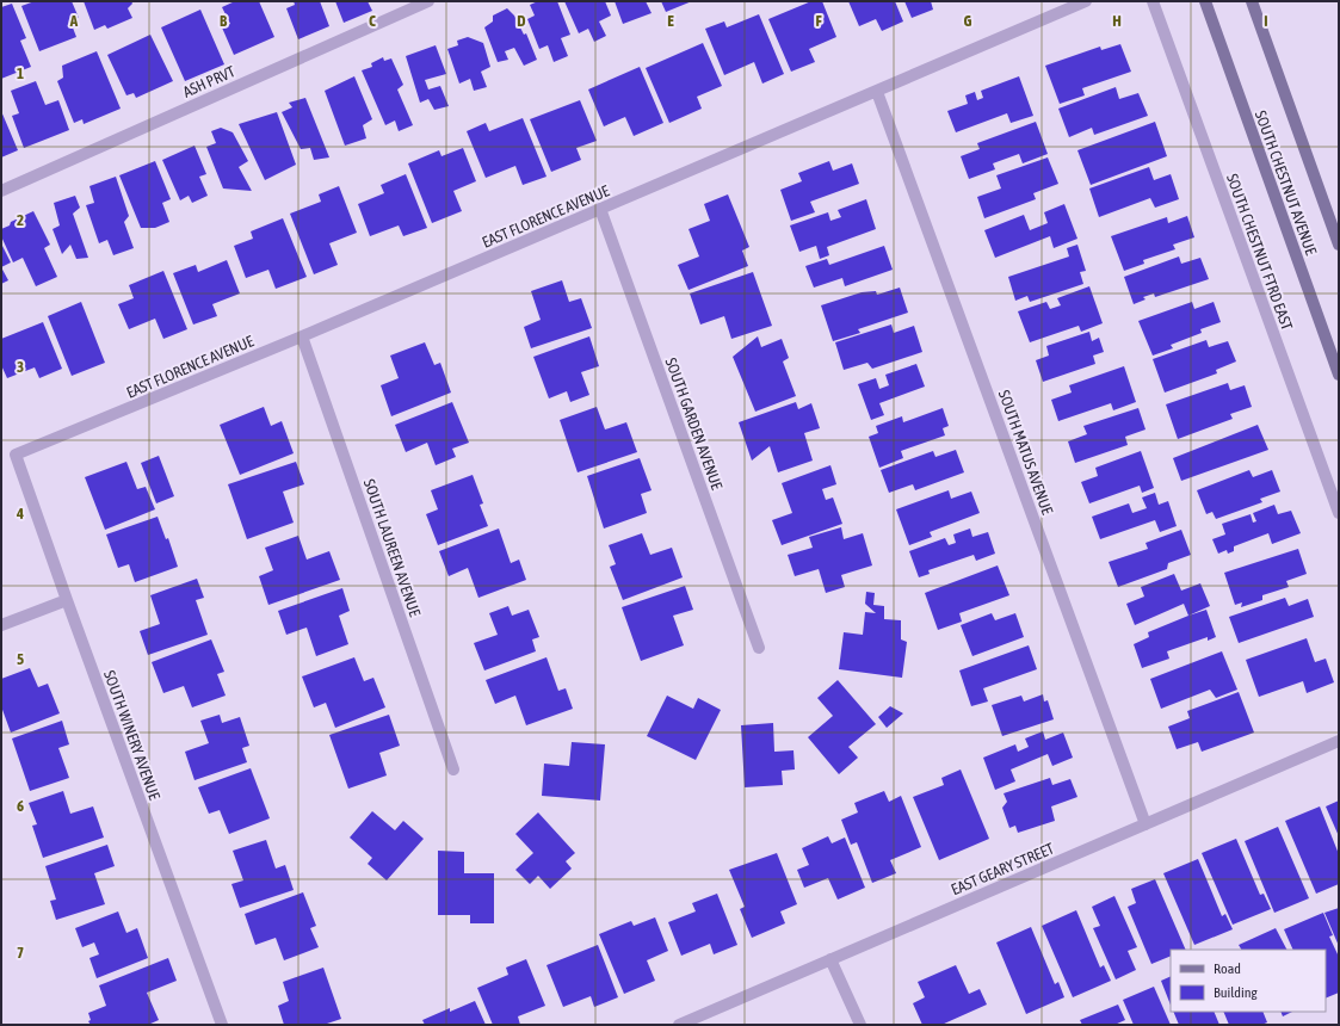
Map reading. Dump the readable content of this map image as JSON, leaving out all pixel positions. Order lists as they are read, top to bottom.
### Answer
{
  "streets": {
    "main road": ["SOUTH CHESTNUT AVENUE"],
    "street": [
      "ASH PRVT",
      "EAST FLORENCE AVENUE",
      "SOUTH CHESTNUT FTRD EAST",
      "SOUTH GARDEN AVENUE",
      "SOUTH MATUS AVENUE",
      "SOUTH LAUREEN AVENUE",
      "SOUTH WINERY AVENUE",
      "EAST GEARY STREET"
    ]
  },
  "crossings": [
    ["EAST FLORENCE AVENUE", "SOUTH GARDEN AVENUE"],
    ["EAST FLORENCE AVENUE", "SOUTH MATUS AVENUE"],
    ["EAST FLORENCE AVENUE", "SOUTH LAUREEN AVENUE"],
    ["EAST FLORENCE AVENUE", "SOUTH WINERY AVENUE"],
    ["SOUTH MATUS AVENUE", "EAST GEARY STREET"]
  ],
  "legend": ["Road", "Building"],
  "grid": {
    "columns": [
      "A",
      "B",
      "C",
      "D",
      "E",
      "F",
      "G",
      "H",
      "I"
    ],
    "rows": [
      "1",
      "2",
      "3",
      "4",
      "5",
      "6",
      "7"
    ]
  }
}
